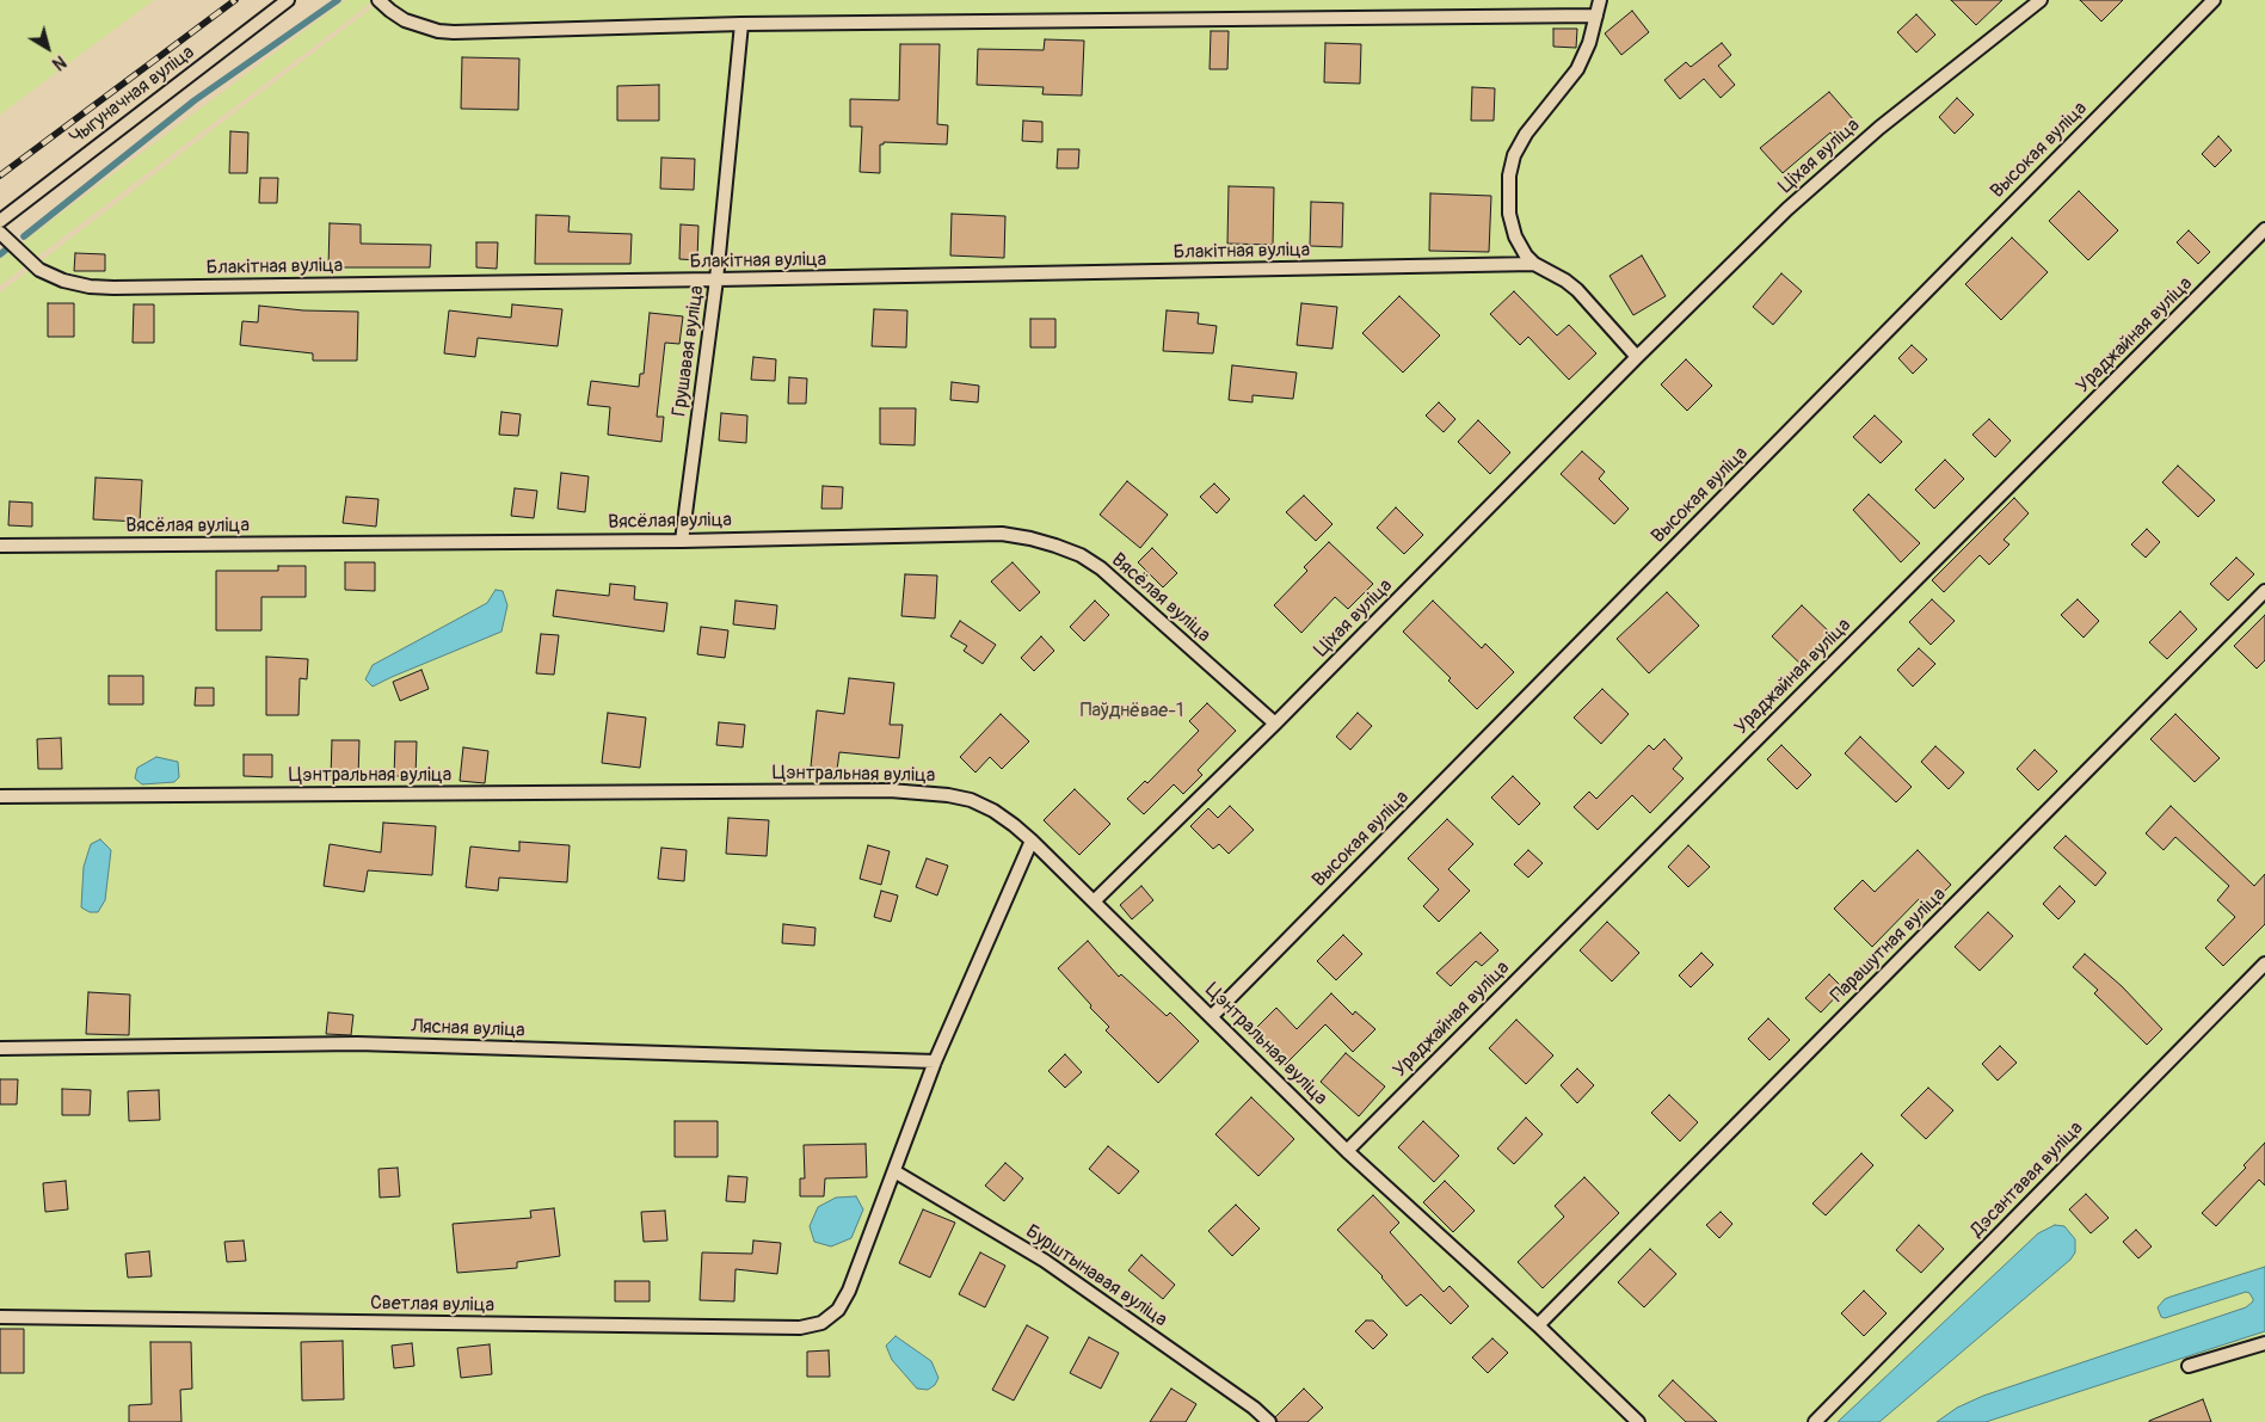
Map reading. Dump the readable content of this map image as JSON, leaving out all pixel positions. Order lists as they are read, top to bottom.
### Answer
{
  "streets": {
    "lane": [
      "Чыгуначная вуліца",
      "Высокая вуліца",
      "Ціхая вуліца",
      "Блакітная вуліца",
      "Ураджайная вуліца",
      "Грушавая вуліца",
      "Вясёлая вуліца",
      "Цэнтральная вуліца",
      "Парашутная вуліца",
      "Лясная вуліца",
      "Дэсантавая вуліца",
      "Бурштынавая вуліца",
      "Светлая вуліца"
    ]
  },
  "crossings": [
    ["Высокая вуліца", "Цэнтральная вуліца"],
    ["Ціхая вуліца", "Вясёлая вуліца"],
    ["Ціхая вуліца", "Цэнтральная вуліца"],
    ["Блакітная вуліца", "Грушавая вуліца"],
    ["Ураджайная вуліца", "Цэнтральная вуліца"],
    ["Грушавая вуліца", "Вясёлая вуліца"],
    ["Цэнтральная вуліца", "Парашутная вуліца"],
    ["Цэнтральная вуліца", "Светлая вуліца"],
    ["Лясная вуліца", "Светлая вуліца"],
    ["Бурштынавая вуліца", "Светлая вуліца"]
  ],
  "parks": ["Паўднёвае-1"],
  "north": "bottom right"
}
